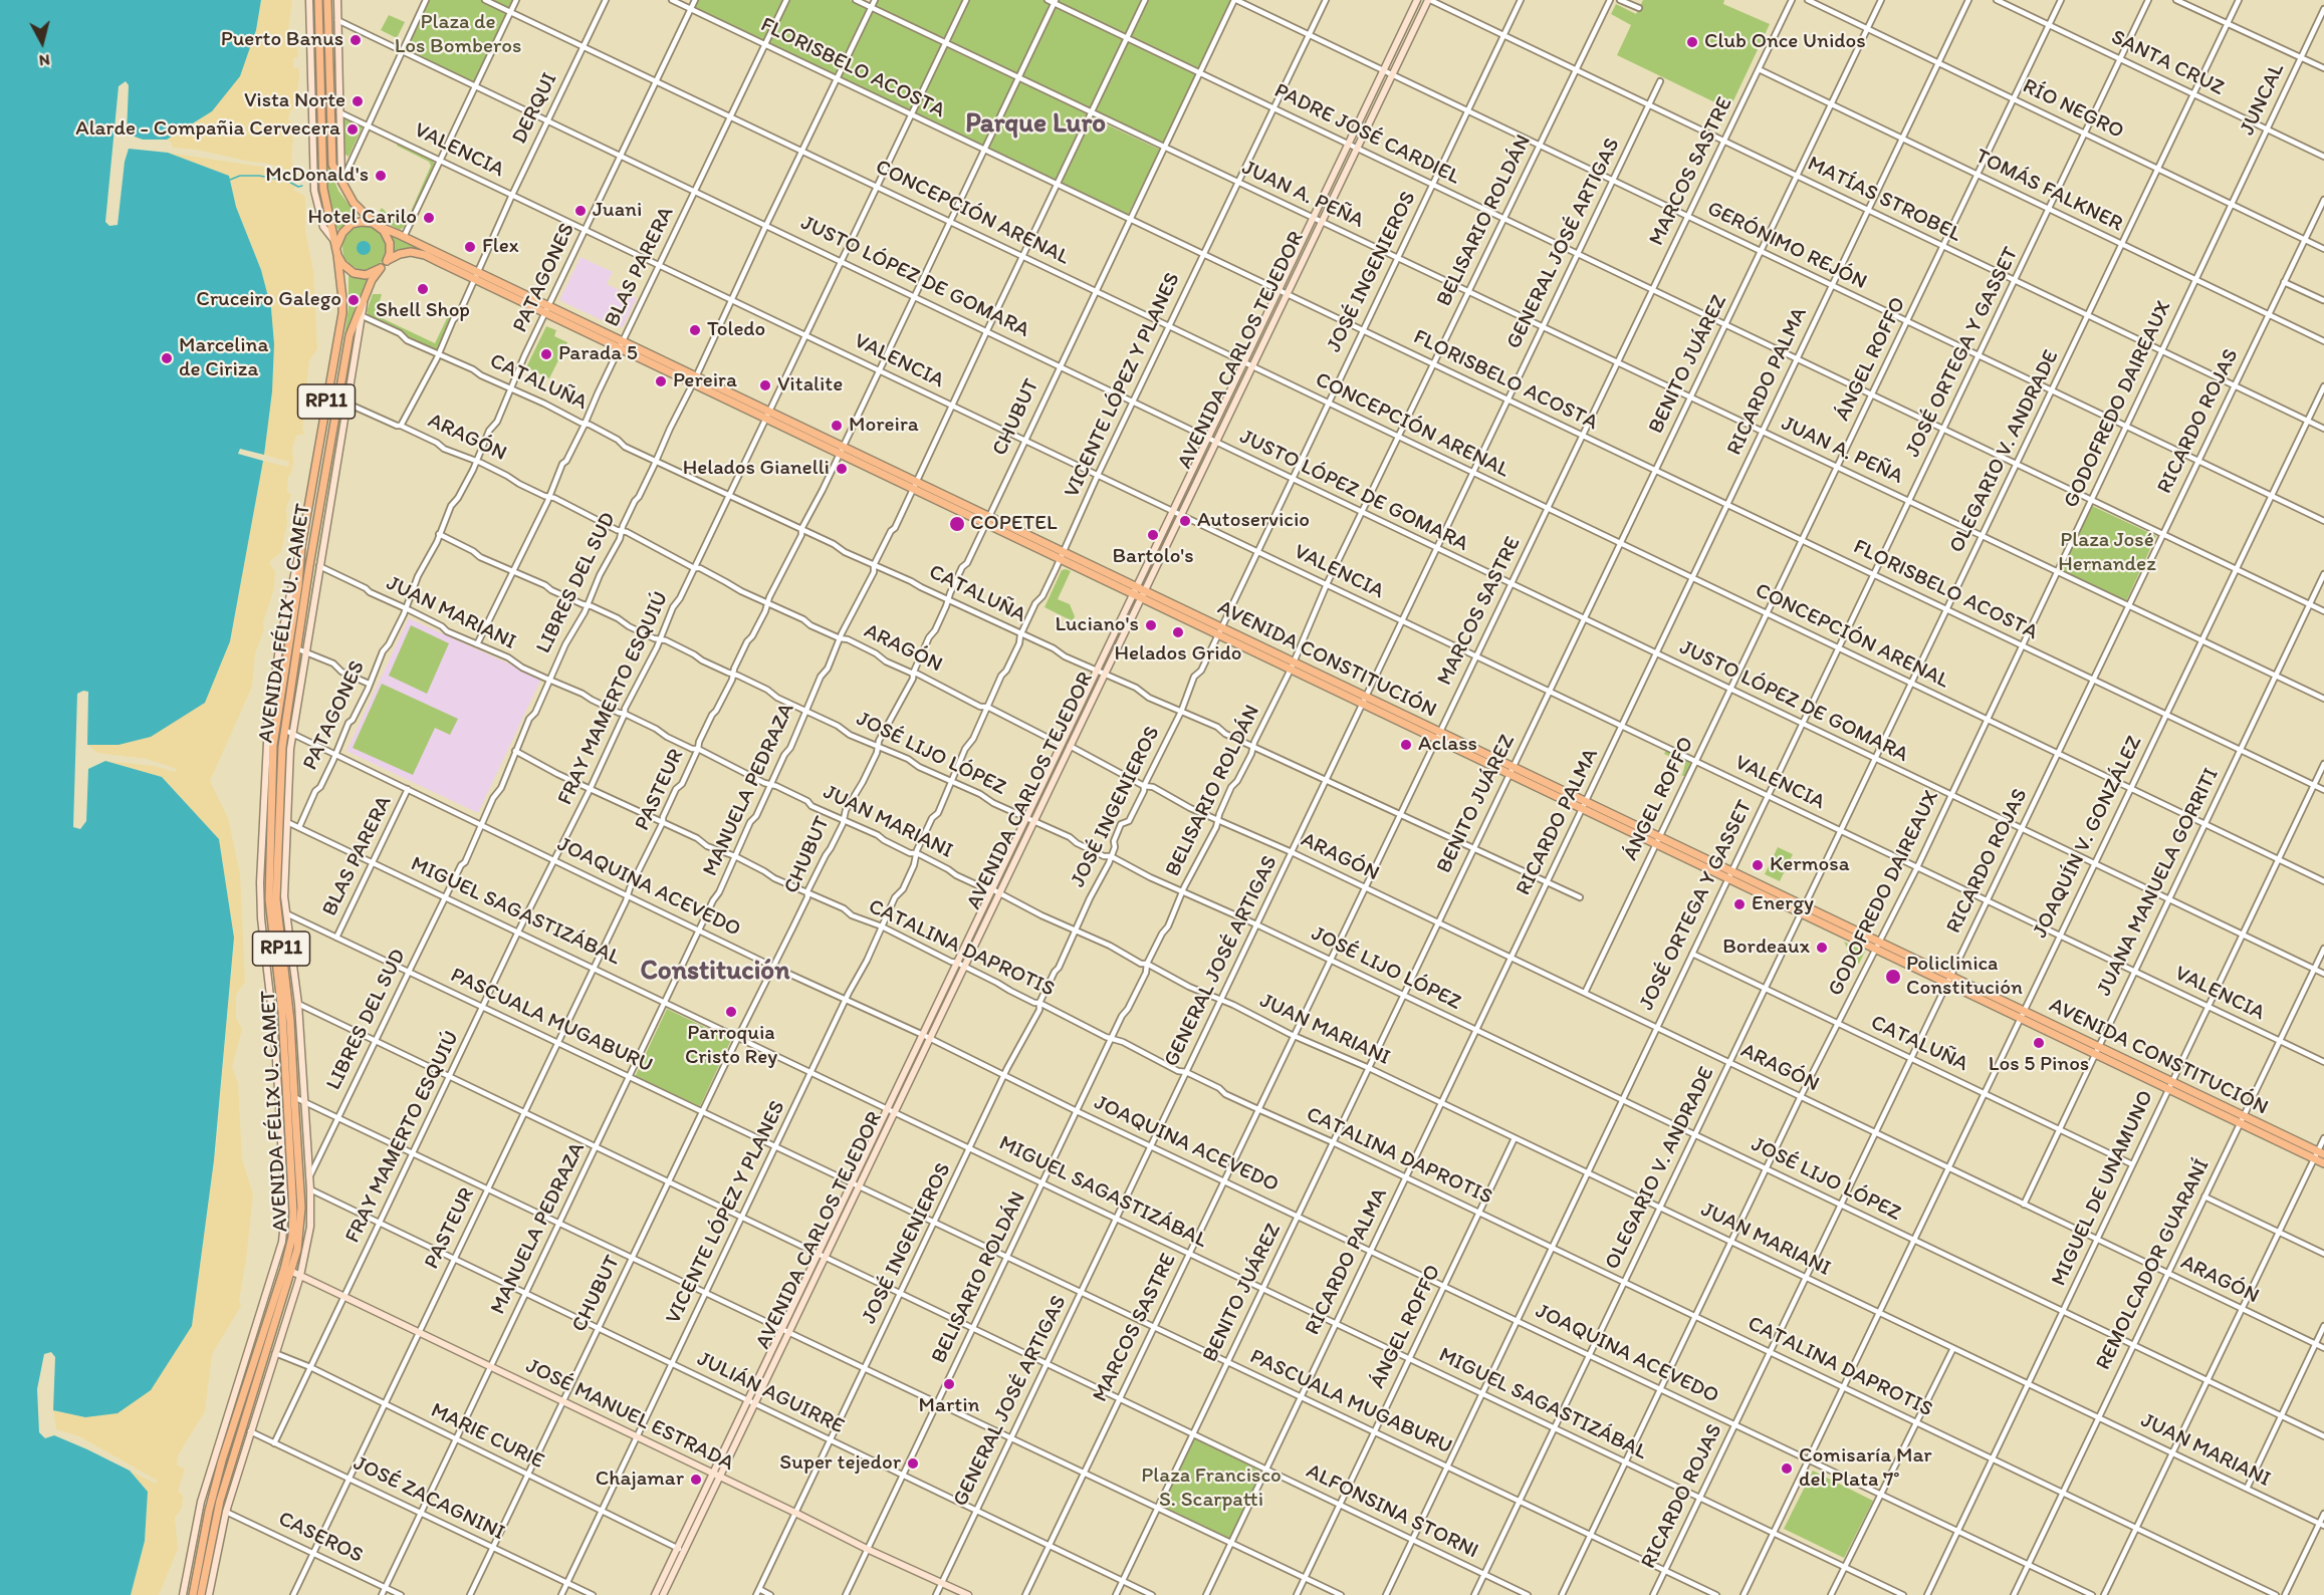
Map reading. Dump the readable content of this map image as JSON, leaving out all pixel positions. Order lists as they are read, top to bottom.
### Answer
{
  "streets": {
    "main road": [
      "AVENIDA CARLOS TEJEDOR",
      "RP11",
      "AVENIDA FÉLIX U. CAMET",
      "AVENIDA CONSTITUCIÓN",
      "JOSÉ MANUEL ESTRADA"
    ],
    "street": [
      "SANTA CRUZ",
      "FLORISBELO ACOSTA",
      "JUNCAL",
      "DERQUI",
      "RÍO NEGRO",
      "PADRE JOSÉ CARDIEL",
      "VALENCIA",
      "MARCOS SASTRE",
      "TOMÁS FALKNER",
      "JUAN A. PEÑA",
      "MATÍAS STROBEL",
      "CONCEPCIÓN ARENAL",
      "BELISARIO ROLDÁN",
      "GENERAL JOSÉ ARTIGAS",
      "GERÓNIMO REJÓN",
      "BLAS PARERA",
      "JOSÉ INGENIEROS",
      "JUSTO LÓPEZ DE GOMARA",
      "PATAGONES",
      "JOSÉ ORTEGA Y GASSET",
      "ÁNGEL ROFFO",
      "BENITO JUÁREZ",
      "RICARDO PALMA",
      "CATALUÑA",
      "VICENTE LÓPEZ Y PLANES",
      "GODOFREDO DAIREAUX",
      "CHUBUT",
      "RICARDO ROJAS",
      "ARAGÓN",
      "OLEGARIO V. ANDRADE",
      "LIBRES DEL SUD",
      "JUAN MARIANI",
      "FRAY MAMERTO ESQUIÚ",
      "JOSÉ LIJO LÓPEZ",
      "PASTEUR",
      "MANUELA PEDRAZA",
      "JOAQUÍN V. GONZÁLEZ",
      "JUANA MANUELA GORRITI",
      "JOAQUINA ACEVEDO",
      "MIGUEL SAGASTIZÁBAL",
      "CATALINA DAPROTIS",
      "PASCUALA MUGABURU",
      "MIGUEL DE UNAMUNO",
      "REMOLCADOR GUARANÍ",
      "JULIÁN AGUIRRE",
      "MARIE CURIE",
      "JOSÉ ZACAGNINI",
      "ALFONSINA STORNI",
      "CASEROS"
    ]
  },
  "crossings": [
    ["SANTA CRUZ", "JUNCAL"],
    ["SANTA CRUZ", "JOSÉ ORTEGA Y GASSET"],
    ["SANTA CRUZ", "ÁNGEL ROFFO"],
    ["SANTA CRUZ", "OLEGARIO V. ANDRADE"],
    ["FLORISBELO ACOSTA", "MARCOS SASTRE"],
    ["FLORISBELO ACOSTA", "BELISARIO ROLDÁN"],
    ["FLORISBELO ACOSTA", "GENERAL JOSÉ ARTIGAS"],
    ["FLORISBELO ACOSTA", "BLAS PARERA"],
    ["FLORISBELO ACOSTA", "JOSÉ INGENIEROS"],
    ["FLORISBELO ACOSTA", "PATAGONES"],
    ["FLORISBELO ACOSTA", "AVENIDA CARLOS TEJEDOR"],
    ["FLORISBELO ACOSTA", "JOSÉ ORTEGA Y GASSET"],
    ["FLORISBELO ACOSTA", "ÁNGEL ROFFO"],
    ["FLORISBELO ACOSTA", "BENITO JUÁREZ"],
    ["FLORISBELO ACOSTA", "RICARDO PALMA"],
    ["FLORISBELO ACOSTA", "VICENTE LÓPEZ Y PLANES"],
    ["FLORISBELO ACOSTA", "GODOFREDO DAIREAUX"],
    ["FLORISBELO ACOSTA", "CHUBUT"],
    ["FLORISBELO ACOSTA", "RICARDO ROJAS"],
    ["FLORISBELO ACOSTA", "OLEGARIO V. ANDRADE"],
    ["FLORISBELO ACOSTA", "LIBRES DEL SUD"],
    ["FLORISBELO ACOSTA", "FRAY MAMERTO ESQUIÚ"],
    ["FLORISBELO ACOSTA", "PASTEUR"],
    ["FLORISBELO ACOSTA", "MANUELA PEDRAZA"],
    ["FLORISBELO ACOSTA", "JOAQUÍN V. GONZÁLEZ"],
    ["FLORISBELO ACOSTA", "JUANA MANUELA GORRITI"],
    ["FLORISBELO ACOSTA", "MIGUEL DE UNAMUNO"],
    ["JUNCAL", "RÍO NEGRO"],
    ["JUNCAL", "GODOFREDO DAIREAUX"],
    ["DERQUI", "VALENCIA"],
    ["DERQUI", "CONCEPCIÓN ARENAL"],
    ["DERQUI", "JUSTO LÓPEZ DE GOMARA"],
    ["DERQUI", "CATALUÑA"],
    ["DERQUI", "ARAGÓN"],
    ["DERQUI", "AVENIDA CONSTITUCIÓN"],
    ["RÍO NEGRO", "JOSÉ ORTEGA Y GASSET"],
    ["RÍO NEGRO", "ÁNGEL ROFFO"],
    ["RÍO NEGRO", "BENITO JUÁREZ"],
    ["RÍO NEGRO", "RICARDO PALMA"],
    ["RÍO NEGRO", "GODOFREDO DAIREAUX"],
    ["RÍO NEGRO", "RICARDO ROJAS"],
    ["RÍO NEGRO", "OLEGARIO V. ANDRADE"],
    ["PADRE JOSÉ CARDIEL", "MARCOS SASTRE"],
    ["PADRE JOSÉ CARDIEL", "BELISARIO ROLDÁN"],
    ["PADRE JOSÉ CARDIEL", "GENERAL JOSÉ ARTIGAS"],
    ["PADRE JOSÉ CARDIEL", "JOSÉ INGENIEROS"],
    ["PADRE JOSÉ CARDIEL", "AVENIDA CARLOS TEJEDOR"],
    ["PADRE JOSÉ CARDIEL", "JOSÉ ORTEGA Y GASSET"],
    ["PADRE JOSÉ CARDIEL", "ÁNGEL ROFFO"],
    ["PADRE JOSÉ CARDIEL", "BENITO JUÁREZ"],
    ["PADRE JOSÉ CARDIEL", "RICARDO PALMA"],
    ["PADRE JOSÉ CARDIEL", "VICENTE LÓPEZ Y PLANES"],
    ["PADRE JOSÉ CARDIEL", "GODOFREDO DAIREAUX"],
    ["PADRE JOSÉ CARDIEL", "CHUBUT"],
    ["PADRE JOSÉ CARDIEL", "RICARDO ROJAS"],
    ["PADRE JOSÉ CARDIEL", "OLEGARIO V. ANDRADE"],
    ["PADRE JOSÉ CARDIEL", "PASTEUR"],
    ["PADRE JOSÉ CARDIEL", "MANUELA PEDRAZA"],
    ["PADRE JOSÉ CARDIEL", "JOAQUÍN V. GONZÁLEZ"],
    ["PADRE JOSÉ CARDIEL", "JUANA MANUELA GORRITI"],
    ["VALENCIA", "MARCOS SASTRE"],
    ["VALENCIA", "BELISARIO ROLDÁN"],
    ["VALENCIA", "GENERAL JOSÉ ARTIGAS"],
    ["VALENCIA", "BLAS PARERA"],
    ["VALENCIA", "JOSÉ INGENIEROS"],
    ["VALENCIA", "PATAGONES"],
    ["VALENCIA", "AVENIDA CARLOS TEJEDOR"],
    ["VALENCIA", "JOSÉ ORTEGA Y GASSET"],
    ["VALENCIA", "ÁNGEL ROFFO"],
    ["VALENCIA", "BENITO JUÁREZ"],
    ["VALENCIA", "RICARDO PALMA"],
    ["VALENCIA", "VICENTE LÓPEZ Y PLANES"],
    ["VALENCIA", "GODOFREDO DAIREAUX"],
    ["VALENCIA", "CHUBUT"],
    ["VALENCIA", "RICARDO ROJAS"],
    ["VALENCIA", "OLEGARIO V. ANDRADE"],
    ["VALENCIA", "LIBRES DEL SUD"],
    ["VALENCIA", "FRAY MAMERTO ESQUIÚ"],
    ["VALENCIA", "PASTEUR"],
    ["VALENCIA", "MANUELA PEDRAZA"],
    ["VALENCIA", "JOAQUÍN V. GONZÁLEZ"],
    ["VALENCIA", "JUANA MANUELA GORRITI"],
    ["VALENCIA", "MIGUEL DE UNAMUNO"],
    ["VALENCIA", "REMOLCADOR GUARANÍ"],
    ["MARCOS SASTRE", "TOMÁS FALKNER"],
    ["MARCOS SASTRE", "JUAN A. PEÑA"],
    ["MARCOS SASTRE", "MATÍAS STROBEL"],
    ["MARCOS SASTRE", "CONCEPCIÓN ARENAL"],
    ["MARCOS SASTRE", "GERÓNIMO REJÓN"],
    ["MARCOS SASTRE", "JUSTO LÓPEZ DE GOMARA"],
    ["MARCOS SASTRE", "CATALUÑA"],
    ["MARCOS SASTRE", "ARAGÓN"],
    ["MARCOS SASTRE", "JUAN MARIANI"],
    ["MARCOS SASTRE", "AVENIDA CONSTITUCIÓN"],
    ["MARCOS SASTRE", "JOSÉ LIJO LÓPEZ"],
    ["MARCOS SASTRE", "JOAQUINA ACEVEDO"],
    ["MARCOS SASTRE", "MIGUEL SAGASTIZÁBAL"],
    ["MARCOS SASTRE", "CATALINA DAPROTIS"],
    ["MARCOS SASTRE", "PASCUALA MUGABURU"],
    ["MARCOS SASTRE", "JULIÁN AGUIRRE"],
    ["MARCOS SASTRE", "ALFONSINA STORNI"],
    ["TOMÁS FALKNER", "JOSÉ ORTEGA Y GASSET"],
    ["TOMÁS FALKNER", "ÁNGEL ROFFO"],
    ["TOMÁS FALKNER", "BENITO JUÁREZ"],
    ["TOMÁS FALKNER", "RICARDO PALMA"],
    ["TOMÁS FALKNER", "GODOFREDO DAIREAUX"],
    ["TOMÁS FALKNER", "RICARDO ROJAS"],
    ["TOMÁS FALKNER", "OLEGARIO V. ANDRADE"],
    ["JUAN A. PEÑA", "BELISARIO ROLDÁN"],
    ["JUAN A. PEÑA", "GENERAL JOSÉ ARTIGAS"],
    ["JUAN A. PEÑA", "JOSÉ INGENIEROS"],
    ["JUAN A. PEÑA", "AVENIDA CARLOS TEJEDOR"],
    ["JUAN A. PEÑA", "JOSÉ ORTEGA Y GASSET"],
    ["JUAN A. PEÑA", "ÁNGEL ROFFO"],
    ["JUAN A. PEÑA", "BENITO JUÁREZ"],
    ["JUAN A. PEÑA", "RICARDO PALMA"],
    ["JUAN A. PEÑA", "VICENTE LÓPEZ Y PLANES"],
    ["JUAN A. PEÑA", "GODOFREDO DAIREAUX"],
    ["JUAN A. PEÑA", "CHUBUT"],
    ["JUAN A. PEÑA", "RICARDO ROJAS"],
    ["JUAN A. PEÑA", "OLEGARIO V. ANDRADE"],
    ["JUAN A. PEÑA", "LIBRES DEL SUD"],
    ["JUAN A. PEÑA", "FRAY MAMERTO ESQUIÚ"],
    ["JUAN A. PEÑA", "PASTEUR"],
    ["JUAN A. PEÑA", "MANUELA PEDRAZA"],
    ["JUAN A. PEÑA", "JOAQUÍN V. GONZÁLEZ"],
    ["JUAN A. PEÑA", "JUANA MANUELA GORRITI"],
    ["MATÍAS STROBEL", "BELISARIO ROLDÁN"],
    ["MATÍAS STROBEL", "GENERAL JOSÉ ARTIGAS"],
    ["MATÍAS STROBEL", "JOSÉ INGENIEROS"],
    ["MATÍAS STROBEL", "AVENIDA CARLOS TEJEDOR"],
    ["MATÍAS STROBEL", "JOSÉ ORTEGA Y GASSET"],
    ["MATÍAS STROBEL", "ÁNGEL ROFFO"],
    ["MATÍAS STROBEL", "BENITO JUÁREZ"],
    ["MATÍAS STROBEL", "RICARDO PALMA"],
    ["MATÍAS STROBEL", "GODOFREDO DAIREAUX"],
    ["MATÍAS STROBEL", "RICARDO ROJAS"],
    ["MATÍAS STROBEL", "OLEGARIO V. ANDRADE"],
    ["MATÍAS STROBEL", "JOAQUÍN V. GONZÁLEZ"],
    ["CONCEPCIÓN ARENAL", "BELISARIO ROLDÁN"],
    ["CONCEPCIÓN ARENAL", "GENERAL JOSÉ ARTIGAS"],
    ["CONCEPCIÓN ARENAL", "BLAS PARERA"],
    ["CONCEPCIÓN ARENAL", "JOSÉ INGENIEROS"],
    ["CONCEPCIÓN ARENAL", "PATAGONES"],
    ["CONCEPCIÓN ARENAL", "AVENIDA CARLOS TEJEDOR"],
    ["CONCEPCIÓN ARENAL", "JOSÉ ORTEGA Y GASSET"],
    ["CONCEPCIÓN ARENAL", "ÁNGEL ROFFO"],
    ["CONCEPCIÓN ARENAL", "BENITO JUÁREZ"],
    ["CONCEPCIÓN ARENAL", "RICARDO PALMA"],
    ["CONCEPCIÓN ARENAL", "VICENTE LÓPEZ Y PLANES"],
    ["CONCEPCIÓN ARENAL", "GODOFREDO DAIREAUX"],
    ["CONCEPCIÓN ARENAL", "CHUBUT"],
    ["CONCEPCIÓN ARENAL", "RICARDO ROJAS"],
    ["CONCEPCIÓN ARENAL", "OLEGARIO V. ANDRADE"],
    ["CONCEPCIÓN ARENAL", "LIBRES DEL SUD"],
    ["CONCEPCIÓN ARENAL", "FRAY MAMERTO ESQUIÚ"],
    ["CONCEPCIÓN ARENAL", "PASTEUR"],
    ["CONCEPCIÓN ARENAL", "MANUELA PEDRAZA"],
    ["CONCEPCIÓN ARENAL", "JOAQUÍN V. GONZÁLEZ"],
    ["CONCEPCIÓN ARENAL", "JUANA MANUELA GORRITI"],
    ["CONCEPCIÓN ARENAL", "MIGUEL DE UNAMUNO"],
    ["BELISARIO ROLDÁN", "GERÓNIMO REJÓN"],
    ["BELISARIO ROLDÁN", "JUSTO LÓPEZ DE GOMARA"],
    ["BELISARIO ROLDÁN", "CATALUÑA"],
    ["BELISARIO ROLDÁN", "ARAGÓN"],
    ["BELISARIO ROLDÁN", "JUAN MARIANI"],
    ["BELISARIO ROLDÁN", "AVENIDA CONSTITUCIÓN"],
    ["BELISARIO ROLDÁN", "JOSÉ LIJO LÓPEZ"],
    ["BELISARIO ROLDÁN", "JOAQUINA ACEVEDO"],
    ["BELISARIO ROLDÁN", "MIGUEL SAGASTIZÁBAL"],
    ["BELISARIO ROLDÁN", "CATALINA DAPROTIS"],
    ["BELISARIO ROLDÁN", "PASCUALA MUGABURU"],
    ["BELISARIO ROLDÁN", "JULIÁN AGUIRRE"],
    ["BELISARIO ROLDÁN", "JOSÉ MANUEL ESTRADA"],
    ["BELISARIO ROLDÁN", "ALFONSINA STORNI"],
    ["GENERAL JOSÉ ARTIGAS", "GERÓNIMO REJÓN"],
    ["GENERAL JOSÉ ARTIGAS", "JUSTO LÓPEZ DE GOMARA"],
    ["GENERAL JOSÉ ARTIGAS", "CATALUÑA"],
    ["GENERAL JOSÉ ARTIGAS", "ARAGÓN"],
    ["GENERAL JOSÉ ARTIGAS", "JUAN MARIANI"],
    ["GENERAL JOSÉ ARTIGAS", "AVENIDA CONSTITUCIÓN"],
    ["GENERAL JOSÉ ARTIGAS", "JOSÉ LIJO LÓPEZ"],
    ["GENERAL JOSÉ ARTIGAS", "JOAQUINA ACEVEDO"],
    ["GENERAL JOSÉ ARTIGAS", "MIGUEL SAGASTIZÁBAL"],
    ["GENERAL JOSÉ ARTIGAS", "CATALINA DAPROTIS"],
    ["GENERAL JOSÉ ARTIGAS", "PASCUALA MUGABURU"],
    ["GENERAL JOSÉ ARTIGAS", "JULIÁN AGUIRRE"],
    ["GENERAL JOSÉ ARTIGAS", "JOSÉ MANUEL ESTRADA"],
    ["GENERAL JOSÉ ARTIGAS", "ALFONSINA STORNI"],
    ["GERÓNIMO REJÓN", "JOSÉ INGENIEROS"],
    ["GERÓNIMO REJÓN", "AVENIDA CARLOS TEJEDOR"],
    ["GERÓNIMO REJÓN", "JOSÉ ORTEGA Y GASSET"],
    ["GERÓNIMO REJÓN", "ÁNGEL ROFFO"],
    ["GERÓNIMO REJÓN", "BENITO JUÁREZ"],
    ["GERÓNIMO REJÓN", "RICARDO PALMA"],
    ["GERÓNIMO REJÓN", "VICENTE LÓPEZ Y PLANES"],
    ["GERÓNIMO REJÓN", "GODOFREDO DAIREAUX"],
    ["GERÓNIMO REJÓN", "CHUBUT"],
    ["GERÓNIMO REJÓN", "RICARDO ROJAS"],
    ["GERÓNIMO REJÓN", "OLEGARIO V. ANDRADE"],
    ["GERÓNIMO REJÓN", "JOAQUÍN V. GONZÁLEZ"],
    ["BLAS PARERA", "JUSTO LÓPEZ DE GOMARA"],
    ["BLAS PARERA", "CATALUÑA"],
    ["BLAS PARERA", "ARAGÓN"],
    ["BLAS PARERA", "JUAN MARIANI"],
    ["BLAS PARERA", "AVENIDA CONSTITUCIÓN"],
    ["BLAS PARERA", "JOSÉ LIJO LÓPEZ"],
    ["BLAS PARERA", "JOAQUINA ACEVEDO"],
    ["BLAS PARERA", "MIGUEL SAGASTIZÁBAL"],
    ["BLAS PARERA", "PASCUALA MUGABURU"],
    ["JOSÉ INGENIEROS", "JUSTO LÓPEZ DE GOMARA"],
    ["JOSÉ INGENIEROS", "CATALUÑA"],
    ["JOSÉ INGENIEROS", "ARAGÓN"],
    ["JOSÉ INGENIEROS", "JUAN MARIANI"],
    ["JOSÉ INGENIEROS", "AVENIDA CONSTITUCIÓN"],
    ["JOSÉ INGENIEROS", "JOSÉ LIJO LÓPEZ"],
    ["JOSÉ INGENIEROS", "JOAQUINA ACEVEDO"],
    ["JOSÉ INGENIEROS", "MIGUEL SAGASTIZÁBAL"],
    ["JOSÉ INGENIEROS", "CATALINA DAPROTIS"],
    ["JOSÉ INGENIEROS", "PASCUALA MUGABURU"],
    ["JOSÉ INGENIEROS", "JULIÁN AGUIRRE"],
    ["JOSÉ INGENIEROS", "JOSÉ MANUEL ESTRADA"],
    ["JOSÉ INGENIEROS", "ALFONSINA STORNI"],
    ["JUSTO LÓPEZ DE GOMARA", "PATAGONES"],
    ["JUSTO LÓPEZ DE GOMARA", "AVENIDA CARLOS TEJEDOR"],
    ["JUSTO LÓPEZ DE GOMARA", "JOSÉ ORTEGA Y GASSET"],
    ["JUSTO LÓPEZ DE GOMARA", "ÁNGEL ROFFO"],
    ["JUSTO LÓPEZ DE GOMARA", "BENITO JUÁREZ"],
    ["JUSTO LÓPEZ DE GOMARA", "RICARDO PALMA"],
    ["JUSTO LÓPEZ DE GOMARA", "VICENTE LÓPEZ Y PLANES"],
    ["JUSTO LÓPEZ DE GOMARA", "GODOFREDO DAIREAUX"],
    ["JUSTO LÓPEZ DE GOMARA", "CHUBUT"],
    ["JUSTO LÓPEZ DE GOMARA", "RICARDO ROJAS"],
    ["JUSTO LÓPEZ DE GOMARA", "OLEGARIO V. ANDRADE"],
    ["JUSTO LÓPEZ DE GOMARA", "LIBRES DEL SUD"],
    ["JUSTO LÓPEZ DE GOMARA", "FRAY MAMERTO ESQUIÚ"],
    ["JUSTO LÓPEZ DE GOMARA", "PASTEUR"],
    ["JUSTO LÓPEZ DE GOMARA", "MANUELA PEDRAZA"],
    ["JUSTO LÓPEZ DE GOMARA", "JOAQUÍN V. GONZÁLEZ"],
    ["JUSTO LÓPEZ DE GOMARA", "JUANA MANUELA GORRITI"],
    ["JUSTO LÓPEZ DE GOMARA", "MIGUEL DE UNAMUNO"],
    ["JUSTO LÓPEZ DE GOMARA", "REMOLCADOR GUARANÍ"],
    ["PATAGONES", "CATALUÑA"],
    ["PATAGONES", "ARAGÓN"],
    ["PATAGONES", "JUAN MARIANI"],
    ["PATAGONES", "AVENIDA CONSTITUCIÓN"],
    ["PATAGONES", "JOSÉ LIJO LÓPEZ"],
    ["PATAGONES", "JOAQUINA ACEVEDO"],
    ["PATAGONES", "MIGUEL SAGASTIZÁBAL"],
    ["AVENIDA CARLOS TEJEDOR", "CATALUÑA"],
    ["AVENIDA CARLOS TEJEDOR", "ARAGÓN"],
    ["AVENIDA CARLOS TEJEDOR", "JUAN MARIANI"],
    ["AVENIDA CARLOS TEJEDOR", "AVENIDA CONSTITUCIÓN"],
    ["AVENIDA CARLOS TEJEDOR", "JOSÉ LIJO LÓPEZ"],
    ["AVENIDA CARLOS TEJEDOR", "JOAQUINA ACEVEDO"],
    ["AVENIDA CARLOS TEJEDOR", "MIGUEL SAGASTIZÁBAL"],
    ["AVENIDA CARLOS TEJEDOR", "CATALINA DAPROTIS"],
    ["AVENIDA CARLOS TEJEDOR", "PASCUALA MUGABURU"],
    ["AVENIDA CARLOS TEJEDOR", "JULIÁN AGUIRRE"],
    ["AVENIDA CARLOS TEJEDOR", "JOSÉ MANUEL ESTRADA"],
    ["AVENIDA CARLOS TEJEDOR", "MARIE CURIE"],
    ["AVENIDA CARLOS TEJEDOR", "ALFONSINA STORNI"],
    ["JOSÉ ORTEGA Y GASSET", "CATALUÑA"],
    ["JOSÉ ORTEGA Y GASSET", "ARAGÓN"],
    ["JOSÉ ORTEGA Y GASSET", "JUAN MARIANI"],
    ["JOSÉ ORTEGA Y GASSET", "AVENIDA CONSTITUCIÓN"],
    ["JOSÉ ORTEGA Y GASSET", "JOSÉ LIJO LÓPEZ"],
    ["JOSÉ ORTEGA Y GASSET", "JOAQUINA ACEVEDO"],
    ["JOSÉ ORTEGA Y GASSET", "MIGUEL SAGASTIZÁBAL"],
    ["JOSÉ ORTEGA Y GASSET", "CATALINA DAPROTIS"],
    ["JOSÉ ORTEGA Y GASSET", "PASCUALA MUGABURU"],
    ["JOSÉ ORTEGA Y GASSET", "ALFONSINA STORNI"],
    ["ÁNGEL ROFFO", "ARAGÓN"],
    ["ÁNGEL ROFFO", "JUAN MARIANI"],
    ["ÁNGEL ROFFO", "AVENIDA CONSTITUCIÓN"],
    ["ÁNGEL ROFFO", "JOAQUINA ACEVEDO"],
    ["ÁNGEL ROFFO", "MIGUEL SAGASTIZÁBAL"],
    ["ÁNGEL ROFFO", "CATALINA DAPROTIS"],
    ["ÁNGEL ROFFO", "PASCUALA MUGABURU"],
    ["ÁNGEL ROFFO", "ALFONSINA STORNI"],
    ["BENITO JUÁREZ", "CATALUÑA"],
    ["BENITO JUÁREZ", "ARAGÓN"],
    ["BENITO JUÁREZ", "JUAN MARIANI"],
    ["BENITO JUÁREZ", "AVENIDA CONSTITUCIÓN"],
    ["BENITO JUÁREZ", "JOSÉ LIJO LÓPEZ"],
    ["BENITO JUÁREZ", "JOAQUINA ACEVEDO"],
    ["BENITO JUÁREZ", "MIGUEL SAGASTIZÁBAL"],
    ["BENITO JUÁREZ", "CATALINA DAPROTIS"],
    ["BENITO JUÁREZ", "PASCUALA MUGABURU"],
    ["BENITO JUÁREZ", "JULIÁN AGUIRRE"],
    ["BENITO JUÁREZ", "ALFONSINA STORNI"],
    ["RICARDO PALMA", "CATALUÑA"],
    ["RICARDO PALMA", "ARAGÓN"],
    ["RICARDO PALMA", "JUAN MARIANI"],
    ["RICARDO PALMA", "AVENIDA CONSTITUCIÓN"],
    ["RICARDO PALMA", "JOSÉ LIJO LÓPEZ"],
    ["RICARDO PALMA", "JOAQUINA ACEVEDO"],
    ["RICARDO PALMA", "MIGUEL SAGASTIZÁBAL"],
    ["RICARDO PALMA", "CATALINA DAPROTIS"],
    ["RICARDO PALMA", "PASCUALA MUGABURU"],
    ["RICARDO PALMA", "ALFONSINA STORNI"],
    ["CATALUÑA", "VICENTE LÓPEZ Y PLANES"],
    ["CATALUÑA", "GODOFREDO DAIREAUX"],
    ["CATALUÑA", "CHUBUT"],
    ["CATALUÑA", "RICARDO ROJAS"],
    ["CATALUÑA", "OLEGARIO V. ANDRADE"],
    ["CATALUÑA", "LIBRES DEL SUD"],
    ["CATALUÑA", "AVENIDA FÉLIX U. CAMET"],
    ["CATALUÑA", "FRAY MAMERTO ESQUIÚ"],
    ["CATALUÑA", "PASTEUR"],
    ["CATALUÑA", "MANUELA PEDRAZA"],
    ["CATALUÑA", "JOAQUÍN V. GONZÁLEZ"],
    ["CATALUÑA", "JUANA MANUELA GORRITI"],
    ["CATALUÑA", "MIGUEL DE UNAMUNO"],
    ["VICENTE LÓPEZ Y PLANES", "ARAGÓN"],
    ["VICENTE LÓPEZ Y PLANES", "JUAN MARIANI"],
    ["VICENTE LÓPEZ Y PLANES", "AVENIDA CONSTITUCIÓN"],
    ["VICENTE LÓPEZ Y PLANES", "JOSÉ LIJO LÓPEZ"],
    ["VICENTE LÓPEZ Y PLANES", "JOAQUINA ACEVEDO"],
    ["VICENTE LÓPEZ Y PLANES", "MIGUEL SAGASTIZÁBAL"],
    ["VICENTE LÓPEZ Y PLANES", "CATALINA DAPROTIS"],
    ["VICENTE LÓPEZ Y PLANES", "PASCUALA MUGABURU"],
    ["VICENTE LÓPEZ Y PLANES", "JULIÁN AGUIRRE"],
    ["VICENTE LÓPEZ Y PLANES", "JOSÉ MANUEL ESTRADA"],
    ["VICENTE LÓPEZ Y PLANES", "MARIE CURIE"],
    ["VICENTE LÓPEZ Y PLANES", "JOSÉ ZACAGNINI"],
    ["VICENTE LÓPEZ Y PLANES", "ALFONSINA STORNI"],
    ["RP11", "AVENIDA FÉLIX U. CAMET"],
    ["RP11", "AVENIDA CONSTITUCIÓN"],
    ["GODOFREDO DAIREAUX", "ARAGÓN"],
    ["GODOFREDO DAIREAUX", "JUAN MARIANI"],
    ["GODOFREDO DAIREAUX", "AVENIDA CONSTITUCIÓN"],
    ["GODOFREDO DAIREAUX", "JOSÉ LIJO LÓPEZ"],
    ["GODOFREDO DAIREAUX", "JOAQUINA ACEVEDO"],
    ["GODOFREDO DAIREAUX", "MIGUEL SAGASTIZÁBAL"],
    ["GODOFREDO DAIREAUX", "CATALINA DAPROTIS"],
    ["GODOFREDO DAIREAUX", "PASCUALA MUGABURU"],
    ["CHUBUT", "ARAGÓN"],
    ["CHUBUT", "JUAN MARIANI"],
    ["CHUBUT", "AVENIDA CONSTITUCIÓN"],
    ["CHUBUT", "JOSÉ LIJO LÓPEZ"],
    ["CHUBUT", "JOAQUINA ACEVEDO"],
    ["CHUBUT", "MIGUEL SAGASTIZÁBAL"],
    ["CHUBUT", "CATALINA DAPROTIS"],
    ["CHUBUT", "PASCUALA MUGABURU"],
    ["CHUBUT", "JULIÁN AGUIRRE"],
    ["CHUBUT", "JOSÉ MANUEL ESTRADA"],
    ["CHUBUT", "MARIE CURIE"],
    ["CHUBUT", "JOSÉ ZACAGNINI"],
    ["CHUBUT", "ALFONSINA STORNI"],
    ["RICARDO ROJAS", "ARAGÓN"],
    ["RICARDO ROJAS", "JUAN MARIANI"],
    ["RICARDO ROJAS", "AVENIDA CONSTITUCIÓN"],
    ["RICARDO ROJAS", "JOSÉ LIJO LÓPEZ"],
    ["RICARDO ROJAS", "JOAQUINA ACEVEDO"],
    ["RICARDO ROJAS", "MIGUEL SAGASTIZÁBAL"],
    ["RICARDO ROJAS", "CATALINA DAPROTIS"],
    ["RICARDO ROJAS", "PASCUALA MUGABURU"],
    ["ARAGÓN", "OLEGARIO V. ANDRADE"],
    ["ARAGÓN", "LIBRES DEL SUD"],
    ["ARAGÓN", "AVENIDA FÉLIX U. CAMET"],
    ["ARAGÓN", "FRAY MAMERTO ESQUIÚ"],
    ["ARAGÓN", "PASTEUR"],
    ["ARAGÓN", "MANUELA PEDRAZA"],
    ["ARAGÓN", "JOAQUÍN V. GONZÁLEZ"],
    ["ARAGÓN", "JUANA MANUELA GORRITI"],
    ["ARAGÓN", "MIGUEL DE UNAMUNO"],
    ["ARAGÓN", "REMOLCADOR GUARANÍ"],
    ["OLEGARIO V. ANDRADE", "JUAN MARIANI"],
    ["OLEGARIO V. ANDRADE", "AVENIDA CONSTITUCIÓN"],
    ["OLEGARIO V. ANDRADE", "JOSÉ LIJO LÓPEZ"],
    ["OLEGARIO V. ANDRADE", "JOAQUINA ACEVEDO"],
    ["OLEGARIO V. ANDRADE", "MIGUEL SAGASTIZÁBAL"],
    ["OLEGARIO V. ANDRADE", "CATALINA DAPROTIS"],
    ["OLEGARIO V. ANDRADE", "PASCUALA MUGABURU"],
    ["OLEGARIO V. ANDRADE", "ALFONSINA STORNI"],
    ["LIBRES DEL SUD", "JUAN MARIANI"],
    ["LIBRES DEL SUD", "AVENIDA FÉLIX U. CAMET"],
    ["LIBRES DEL SUD", "AVENIDA CONSTITUCIÓN"],
    ["LIBRES DEL SUD", "JOSÉ LIJO LÓPEZ"],
    ["LIBRES DEL SUD", "JOAQUINA ACEVEDO"],
    ["LIBRES DEL SUD", "MIGUEL SAGASTIZÁBAL"],
    ["LIBRES DEL SUD", "CATALINA DAPROTIS"],
    ["LIBRES DEL SUD", "PASCUALA MUGABURU"],
    ["LIBRES DEL SUD", "ALFONSINA STORNI"],
    ["JUAN MARIANI", "AVENIDA FÉLIX U. CAMET"],
    ["JUAN MARIANI", "FRAY MAMERTO ESQUIÚ"],
    ["JUAN MARIANI", "PASTEUR"],
    ["JUAN MARIANI", "MANUELA PEDRAZA"],
    ["JUAN MARIANI", "JOAQUÍN V. GONZÁLEZ"],
    ["JUAN MARIANI", "MIGUEL DE UNAMUNO"],
    ["JUAN MARIANI", "REMOLCADOR GUARANÍ"],
    ["AVENIDA FÉLIX U. CAMET", "AVENIDA CONSTITUCIÓN"],
    ["AVENIDA FÉLIX U. CAMET", "JOAQUINA ACEVEDO"],
    ["AVENIDA FÉLIX U. CAMET", "MIGUEL SAGASTIZÁBAL"],
    ["AVENIDA FÉLIX U. CAMET", "PASCUALA MUGABURU"],
    ["AVENIDA FÉLIX U. CAMET", "JULIÁN AGUIRRE"],
    ["AVENIDA FÉLIX U. CAMET", "JOSÉ MANUEL ESTRADA"],
    ["AVENIDA FÉLIX U. CAMET", "MARIE CURIE"],
    ["AVENIDA FÉLIX U. CAMET", "JOSÉ ZACAGNINI"],
    ["AVENIDA FÉLIX U. CAMET", "ALFONSINA STORNI"],
    ["AVENIDA FÉLIX U. CAMET", "CASEROS"],
    ["AVENIDA CONSTITUCIÓN", "FRAY MAMERTO ESQUIÚ"],
    ["AVENIDA CONSTITUCIÓN", "PASTEUR"],
    ["AVENIDA CONSTITUCIÓN", "MANUELA PEDRAZA"],
    ["AVENIDA CONSTITUCIÓN", "JOAQUÍN V. GONZÁLEZ"],
    ["AVENIDA CONSTITUCIÓN", "JUANA MANUELA GORRITI"],
    ["AVENIDA CONSTITUCIÓN", "MIGUEL DE UNAMUNO"],
    ["AVENIDA CONSTITUCIÓN", "REMOLCADOR GUARANÍ"],
    ["FRAY MAMERTO ESQUIÚ", "JOSÉ LIJO LÓPEZ"],
    ["FRAY MAMERTO ESQUIÚ", "JOAQUINA ACEVEDO"],
    ["FRAY MAMERTO ESQUIÚ", "MIGUEL SAGASTIZÁBAL"],
    ["FRAY MAMERTO ESQUIÚ", "CATALINA DAPROTIS"],
    ["FRAY MAMERTO ESQUIÚ", "PASCUALA MUGABURU"],
    ["FRAY MAMERTO ESQUIÚ", "JULIÁN AGUIRRE"],
    ["FRAY MAMERTO ESQUIÚ", "JOSÉ MANUEL ESTRADA"],
    ["FRAY MAMERTO ESQUIÚ", "MARIE CURIE"],
    ["FRAY MAMERTO ESQUIÚ", "JOSÉ ZACAGNINI"],
    ["FRAY MAMERTO ESQUIÚ", "ALFONSINA STORNI"],
    ["JOSÉ LIJO LÓPEZ", "PASTEUR"],
    ["JOSÉ LIJO LÓPEZ", "MANUELA PEDRAZA"],
    ["JOSÉ LIJO LÓPEZ", "JOAQUÍN V. GONZÁLEZ"],
    ["JOSÉ LIJO LÓPEZ", "MIGUEL DE UNAMUNO"],
    ["JOSÉ LIJO LÓPEZ", "REMOLCADOR GUARANÍ"],
    ["PASTEUR", "JOAQUINA ACEVEDO"],
    ["PASTEUR", "MIGUEL SAGASTIZÁBAL"],
    ["PASTEUR", "CATALINA DAPROTIS"],
    ["PASTEUR", "PASCUALA MUGABURU"],
    ["PASTEUR", "JULIÁN AGUIRRE"],
    ["PASTEUR", "JOSÉ MANUEL ESTRADA"],
    ["PASTEUR", "MARIE CURIE"],
    ["PASTEUR", "JOSÉ ZACAGNINI"],
    ["PASTEUR", "ALFONSINA STORNI"],
    ["PASTEUR", "CASEROS"],
    ["MANUELA PEDRAZA", "JOAQUINA ACEVEDO"],
    ["MANUELA PEDRAZA", "MIGUEL SAGASTIZÁBAL"],
    ["MANUELA PEDRAZA", "CATALINA DAPROTIS"],
    ["MANUELA PEDRAZA", "PASCUALA MUGABURU"],
    ["MANUELA PEDRAZA", "JULIÁN AGUIRRE"],
    ["MANUELA PEDRAZA", "JOSÉ MANUEL ESTRADA"],
    ["MANUELA PEDRAZA", "MARIE CURIE"],
    ["MANUELA PEDRAZA", "JOSÉ ZACAGNINI"],
    ["MANUELA PEDRAZA", "ALFONSINA STORNI"],
    ["MANUELA PEDRAZA", "CASEROS"],
    ["JOAQUÍN V. GONZÁLEZ", "JOAQUINA ACEVEDO"],
    ["JOAQUÍN V. GONZÁLEZ", "MIGUEL SAGASTIZÁBAL"],
    ["JOAQUÍN V. GONZÁLEZ", "CATALINA DAPROTIS"],
    ["JOAQUINA ACEVEDO", "MIGUEL DE UNAMUNO"],
    ["JOAQUINA ACEVEDO", "REMOLCADOR GUARANÍ"],
    ["CATALINA DAPROTIS", "MIGUEL DE UNAMUNO"],
    ["CATALINA DAPROTIS", "REMOLCADOR GUARANÍ"]
  ],
  "districts": ["Parque Luro", "Constitución"],
  "parks": ["Plaza de Los Bomberos", "Plaza José Hernandez", "Plaza Francisco S. Scarpatti"],
  "places": [
    "Puerto Banus",
    "Club Once Unidos",
    "Vista Norte",
    "Alarde - Compañia Cervecera",
    "McDonald's",
    "Juani",
    "Hotel Carilo",
    "Flex",
    "Shell Shop",
    "Cruceiro Galego",
    "Toledo",
    "Parada 5",
    "Marcelina de Ciriza",
    "Pereira",
    "Vitalite",
    "Moreira",
    "Helados Gianelli",
    "Autoservicio",
    "COPETEL",
    "Bartolo's",
    "Luciano's",
    "Helados Grido",
    "Aclass",
    "Kermosa",
    "Energy",
    "Bordeaux",
    "Policlinica Constitución",
    "Parroquia Cristo Rey",
    "Los 5 Pinos",
    "Martin",
    "Super tejedor",
    "Comisaría Mar del Plata 7°",
    "Chajamar"
  ],
  "north": "bottom"
}
